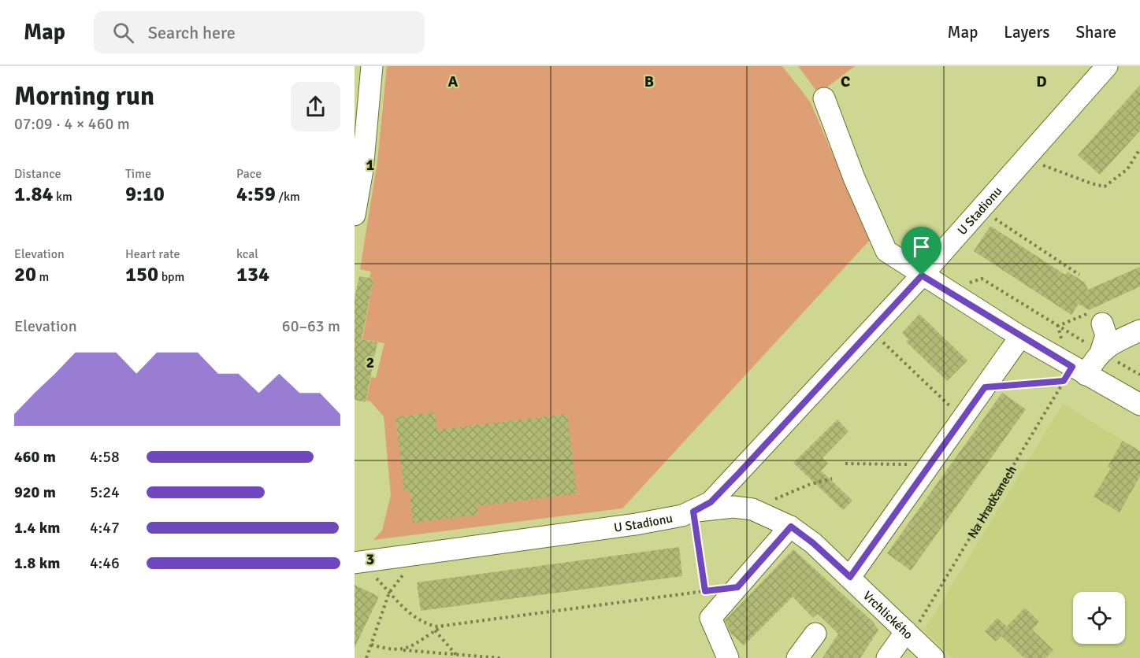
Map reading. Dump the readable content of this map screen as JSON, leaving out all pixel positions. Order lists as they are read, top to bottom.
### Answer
{
  "streets": {
    "street": ["U Stadionu", "Vrchlického"],
    "path": ["Na Hradčanech"]
  },
  "crossings": [
    ["U Stadionu", "Vrchlického"],
    ["Na Hradčanech", "Vrchlického"]
  ],
  "page": {
    "header": "Map",
    "search": "Search here",
    "nav": ["Map", "Layers", "Share"],
    "heading": ["Morning run", "07:09 · 4 × 460 m"],
    "stats": [
      ["Distance", "1.84 km"],
      ["Time", "9:10"],
      ["Pace", "4:59 /km"],
      ["Elevation", "20 m"],
      ["Heart rate", "150 bpm"],
      ["kcal", "134"]
    ],
    "chart": ["Elevation", "60–63 m"],
    "list": [
      {
        "name": "460 m",
        "note": "4:58"
      },
      {
        "name": "920 m",
        "note": "5:24"
      },
      {
        "name": "1.4 km",
        "note": "4:47"
      },
      {
        "name": "1.8 km",
        "note": "4:46"
      }
    ]
  },
  "grid": {
    "columns": [
      "A",
      "B",
      "C",
      "D"
    ],
    "rows": ["1", "2", "3"]
  }
}
